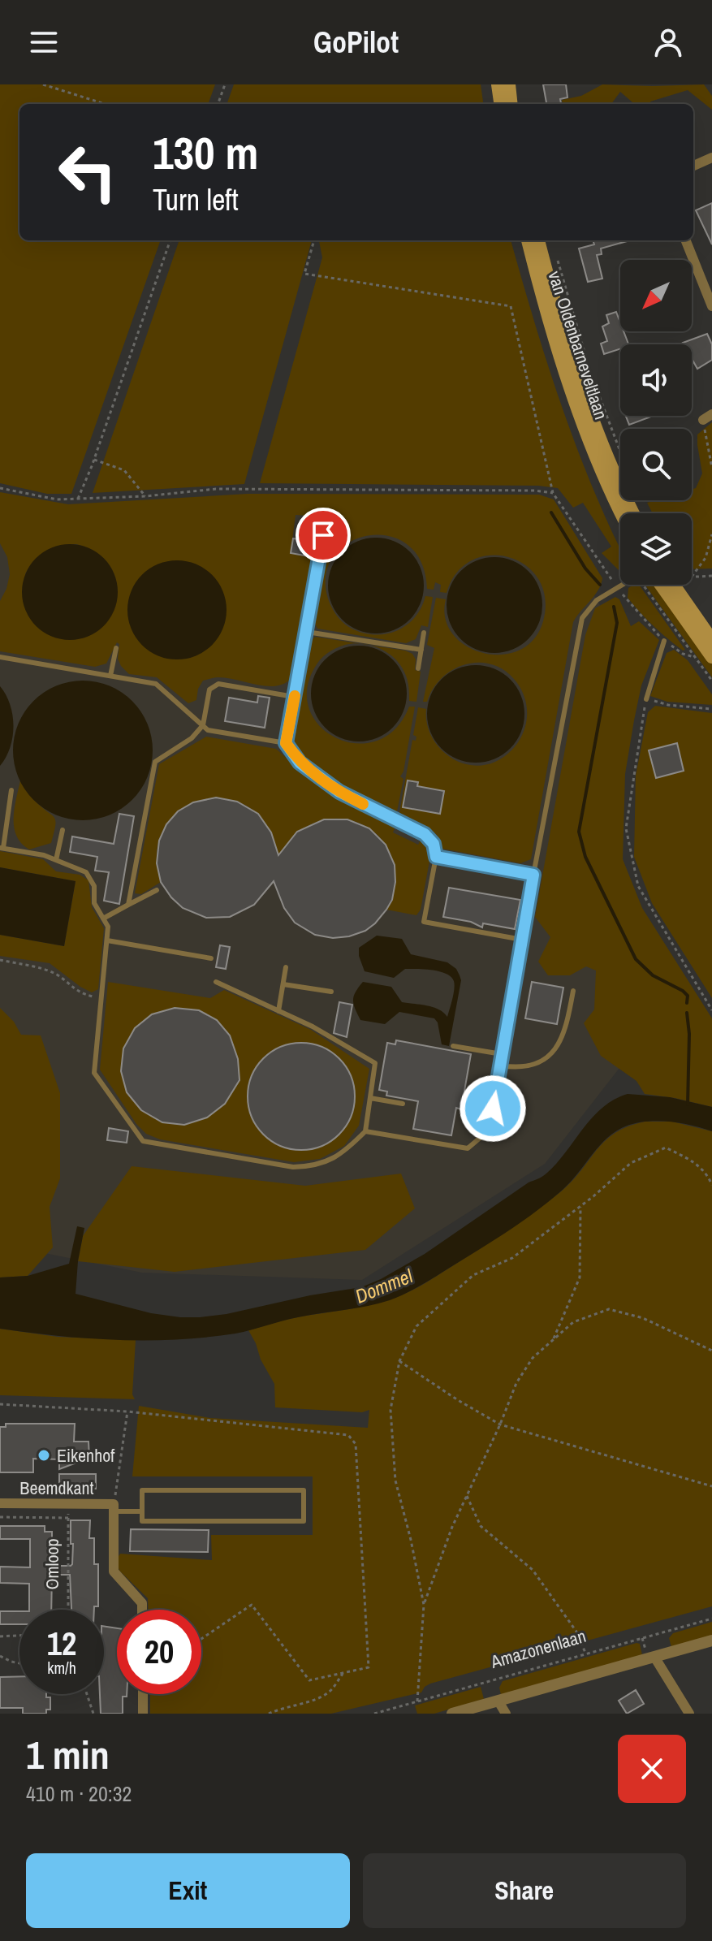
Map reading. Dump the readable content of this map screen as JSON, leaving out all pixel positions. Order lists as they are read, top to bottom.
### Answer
{
  "streets": {
    "main road": ["van Oldenbarneveltlaan"],
    "street": ["Beemdkant"],
    "path": ["Omloop", "Amazonenlaan"]
  },
  "crossings": [
    ["Beemdkant", "Omloop"]
  ],
  "water": ["Dommel"],
  "places": ["Eikenhof"],
  "north": "bottom left",
  "page": {
    "header": "GoPilot",
    "turn": ["130 m", "Turn left"],
    "speed": "12 km/h",
    "limit": "20",
    "heading": ["1 min", "410 m · 20:32"],
    "buttons": ["Exit", "Share"]
  }
}
